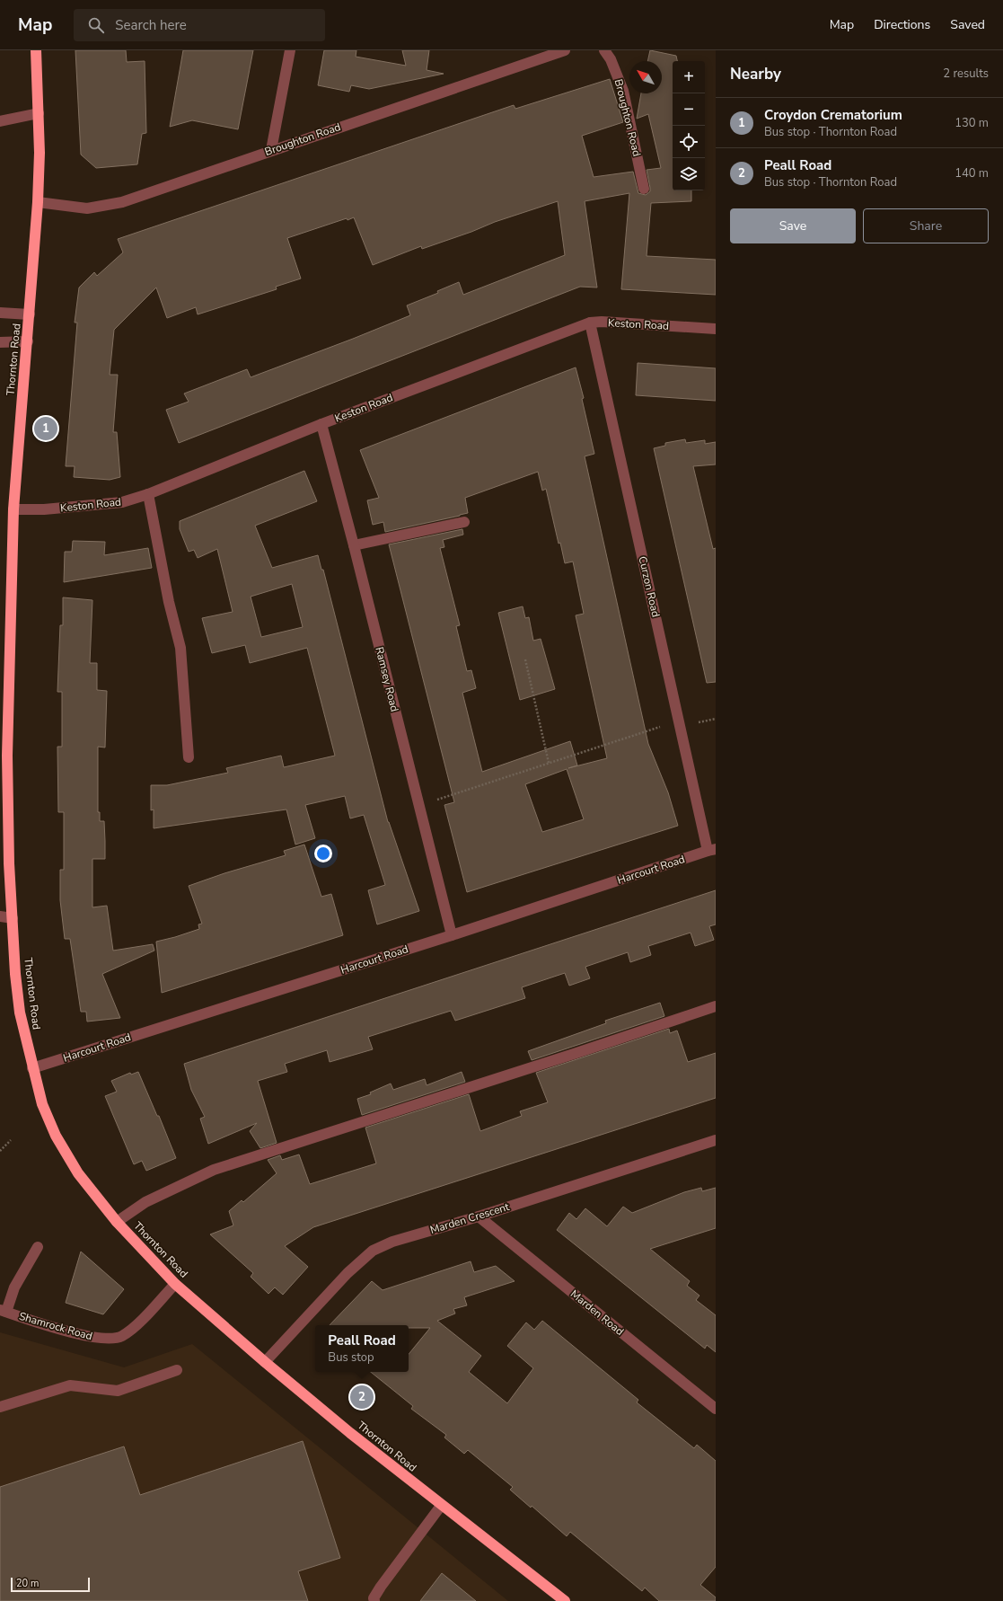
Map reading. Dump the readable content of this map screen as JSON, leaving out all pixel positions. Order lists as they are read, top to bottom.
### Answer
{
  "streets": {
    "highway": ["Thornton Road"],
    "street": [
      "Broughton Road",
      "Keston Road",
      "Curzon Road",
      "Ramsey Road",
      "Harcourt Road",
      "Marden Crescent",
      "Marden Road",
      "Shamrock Road"
    ]
  },
  "crossings": [
    ["Broughton Road", "Thornton Road"],
    ["Keston Road", "Thornton Road"],
    ["Keston Road", "Curzon Road"],
    ["Keston Road", "Ramsey Road"],
    ["Thornton Road", "Harcourt Road"],
    ["Thornton Road", "Marden Crescent"],
    ["Thornton Road", "Shamrock Road"],
    ["Curzon Road", "Harcourt Road"],
    ["Ramsey Road", "Harcourt Road"],
    ["Marden Crescent", "Marden Road"]
  ],
  "scale_bar": "20 m",
  "north": "top left",
  "page": {
    "header": "Map",
    "search": "Search here",
    "nav": ["Map", "Directions", "Saved"],
    "heading": ["Nearby", "2 results"],
    "map_buttons": ["+", "−"],
    "list": [
      {
        "mark": "1",
        "name": "Croydon Crematorium",
        "note": "Bus stop · Thornton Road",
        "value": "130 m"
      },
      {
        "mark": "2",
        "name": "Peall Road",
        "note": "Bus stop · Thornton Road",
        "value": "140 m"
      }
    ],
    "buttons": ["Save", "Share"],
    "pins": ["1", "2"],
    "popup": ["Peall Road", "Bus stop"],
    "scale": "20 m"
  }
}
